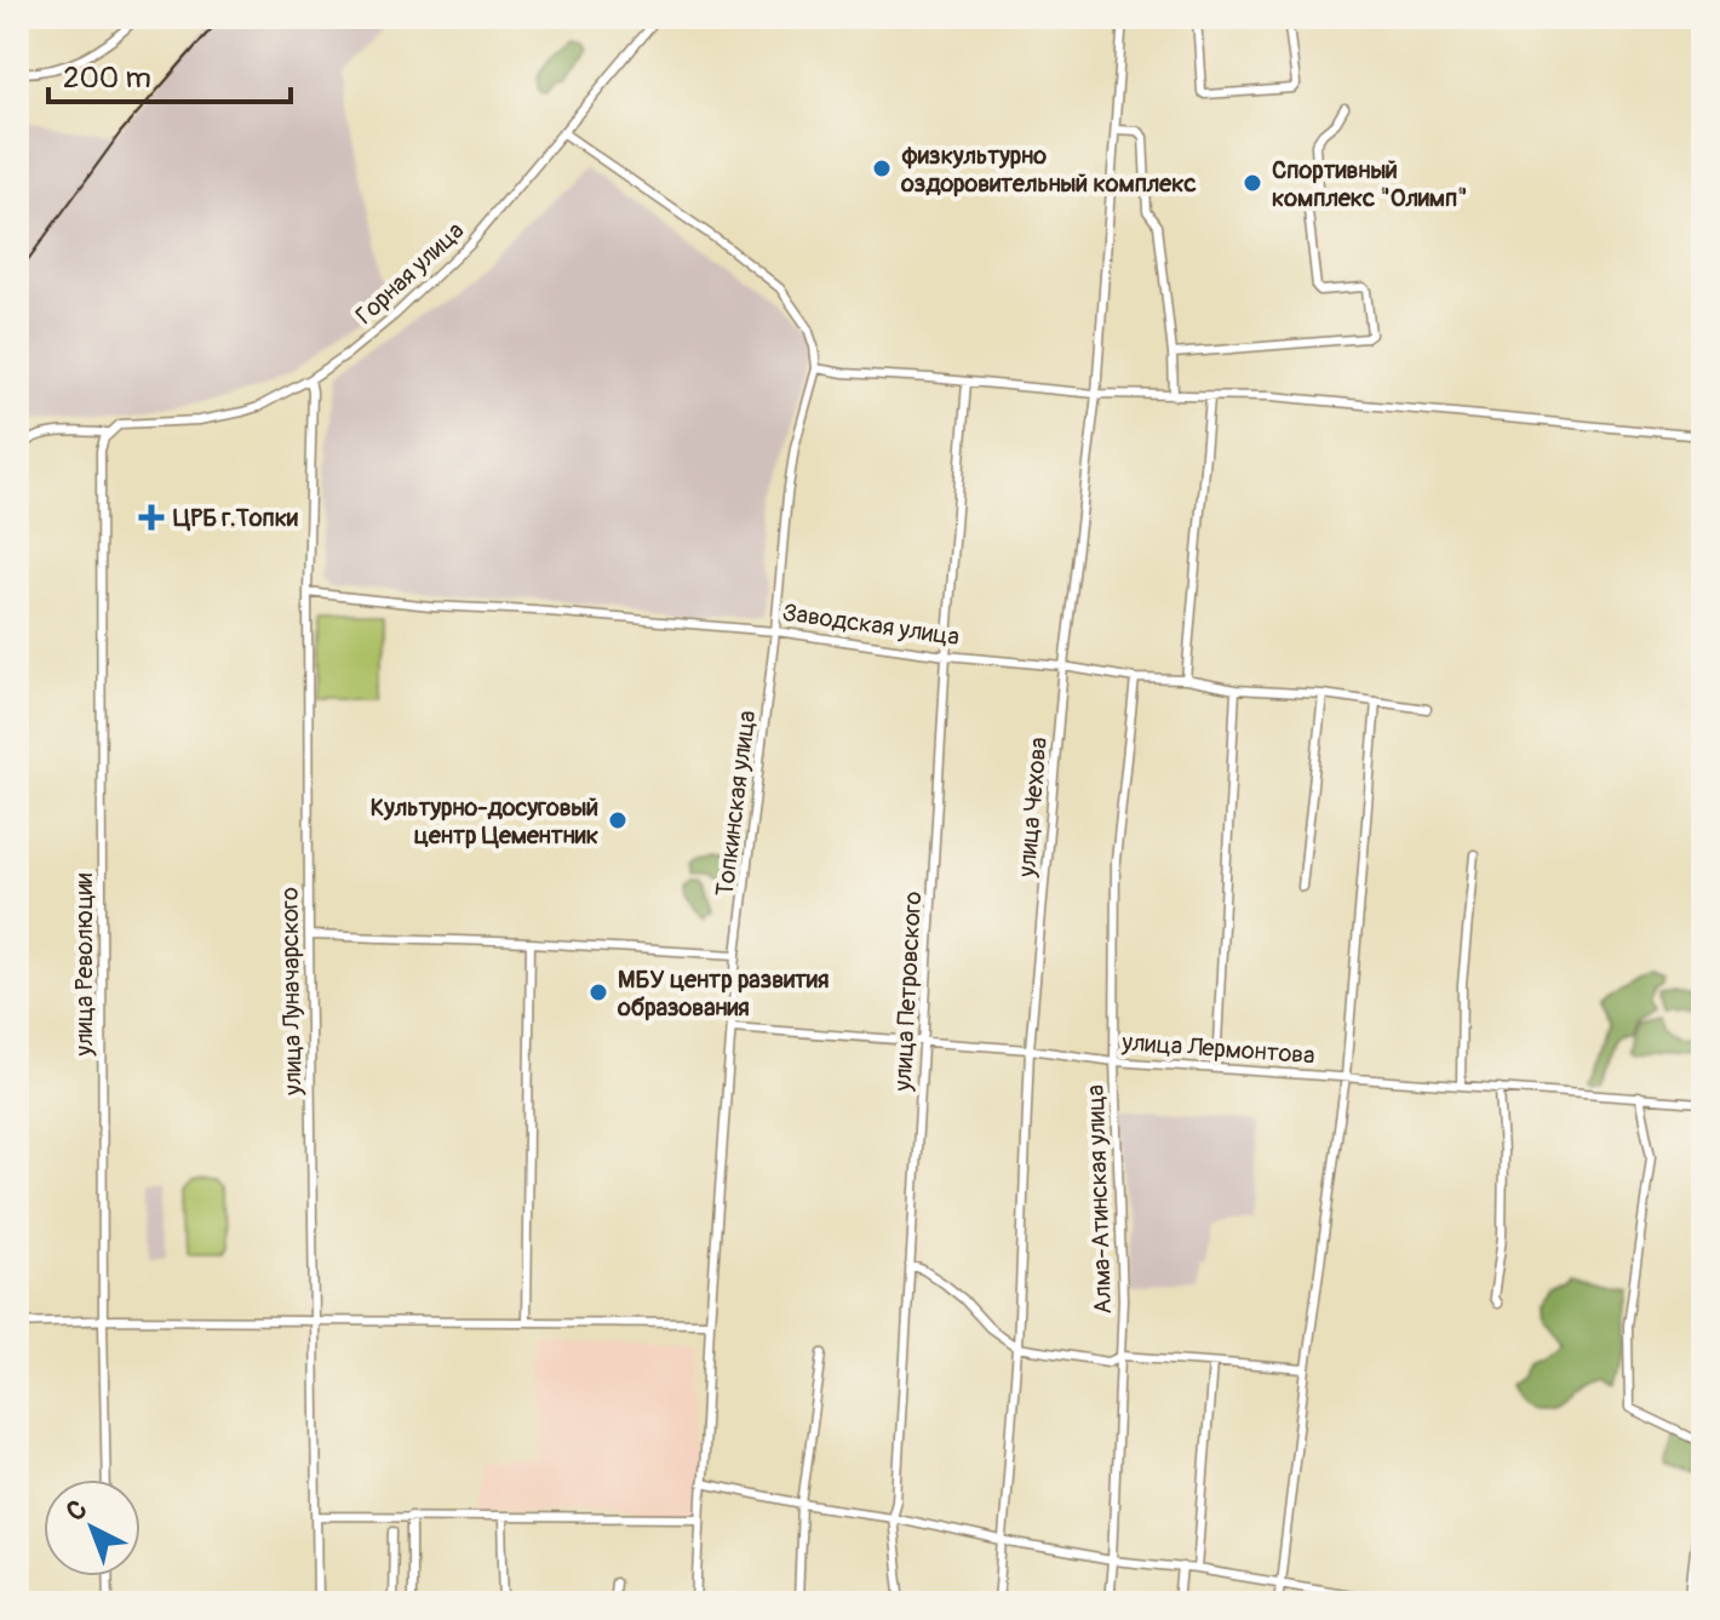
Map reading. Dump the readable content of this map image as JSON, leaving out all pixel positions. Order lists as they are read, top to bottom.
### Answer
{
  "streets": {
    "street": [
      "Горная улица",
      "Заводская улица",
      "Топкинская улица",
      "улица Чехова",
      "улица Революции",
      "улица Луначарского",
      "улица Петровского",
      "улица Лермонтова",
      "Алма-Атинская улица"
    ]
  },
  "crossings": [
    ["Горная улица", "улица Революции"],
    ["Горная улица", "улица Луначарского"],
    ["Заводская улица", "Топкинская улица"],
    ["Заводская улица", "улица Чехова"],
    ["Заводская улица", "улица Луначарского"],
    ["Заводская улица", "улица Петровского"],
    ["Заводская улица", "Алма-Атинская улица"],
    ["Топкинская улица", "улица Лермонтова"],
    ["улица Чехова", "улица Лермонтова"],
    ["улица Петровского", "улица Лермонтова"],
    ["улица Лермонтова", "Алма-Атинская улица"]
  ],
  "places": {
    "other": [
      "физкультурно оздоровительный комплекс",
      "Спортивный комплекс \"Олимп\"",
      "Культурно-досуговый центр Цементник",
      "МБУ центр развития образования"
    ],
    "health": ["ЦРБ г.Топки"]
  },
  "scale_bar": "200 m",
  "north": "top left"
}
